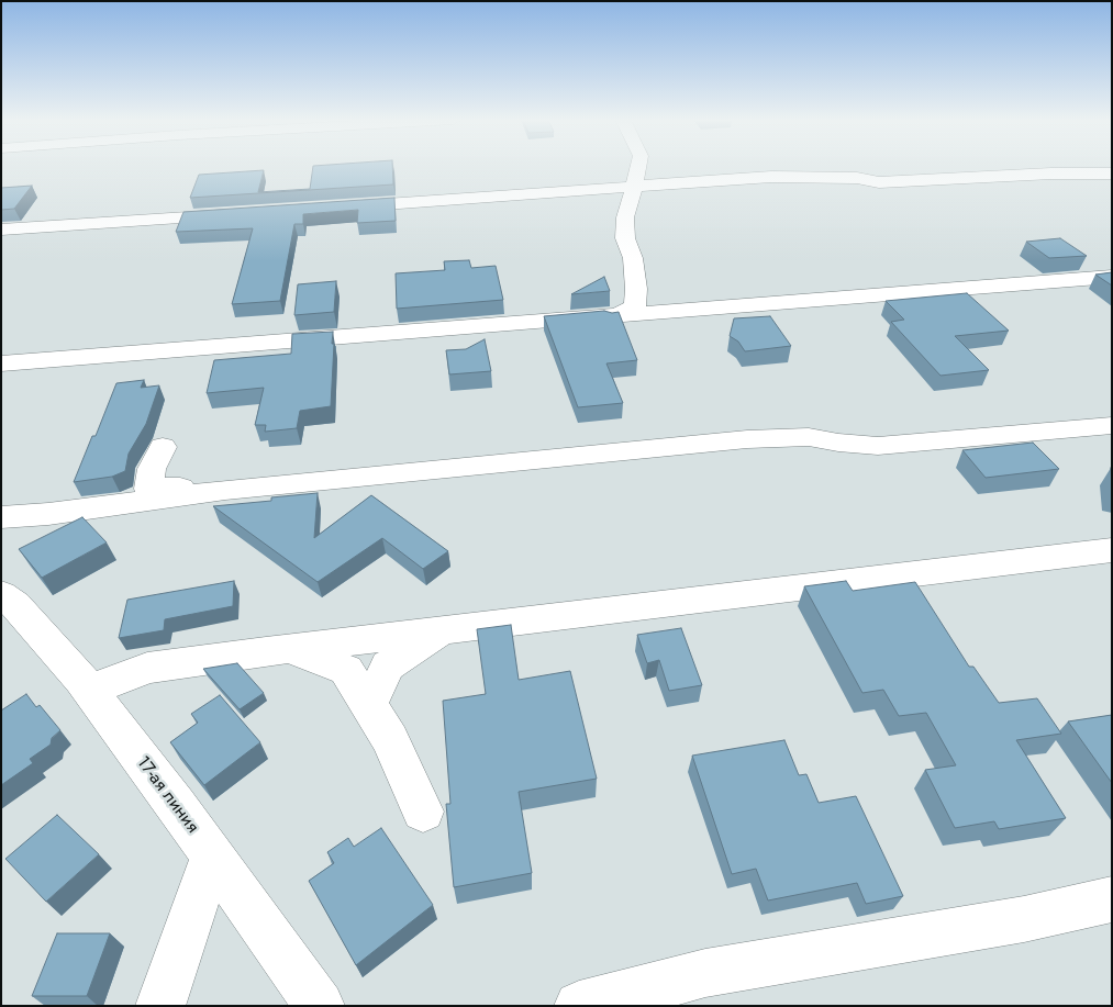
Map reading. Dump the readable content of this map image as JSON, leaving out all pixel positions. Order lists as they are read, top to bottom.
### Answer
{
  "streets": {
    "street": ["17-ая линия"]
  }
}
